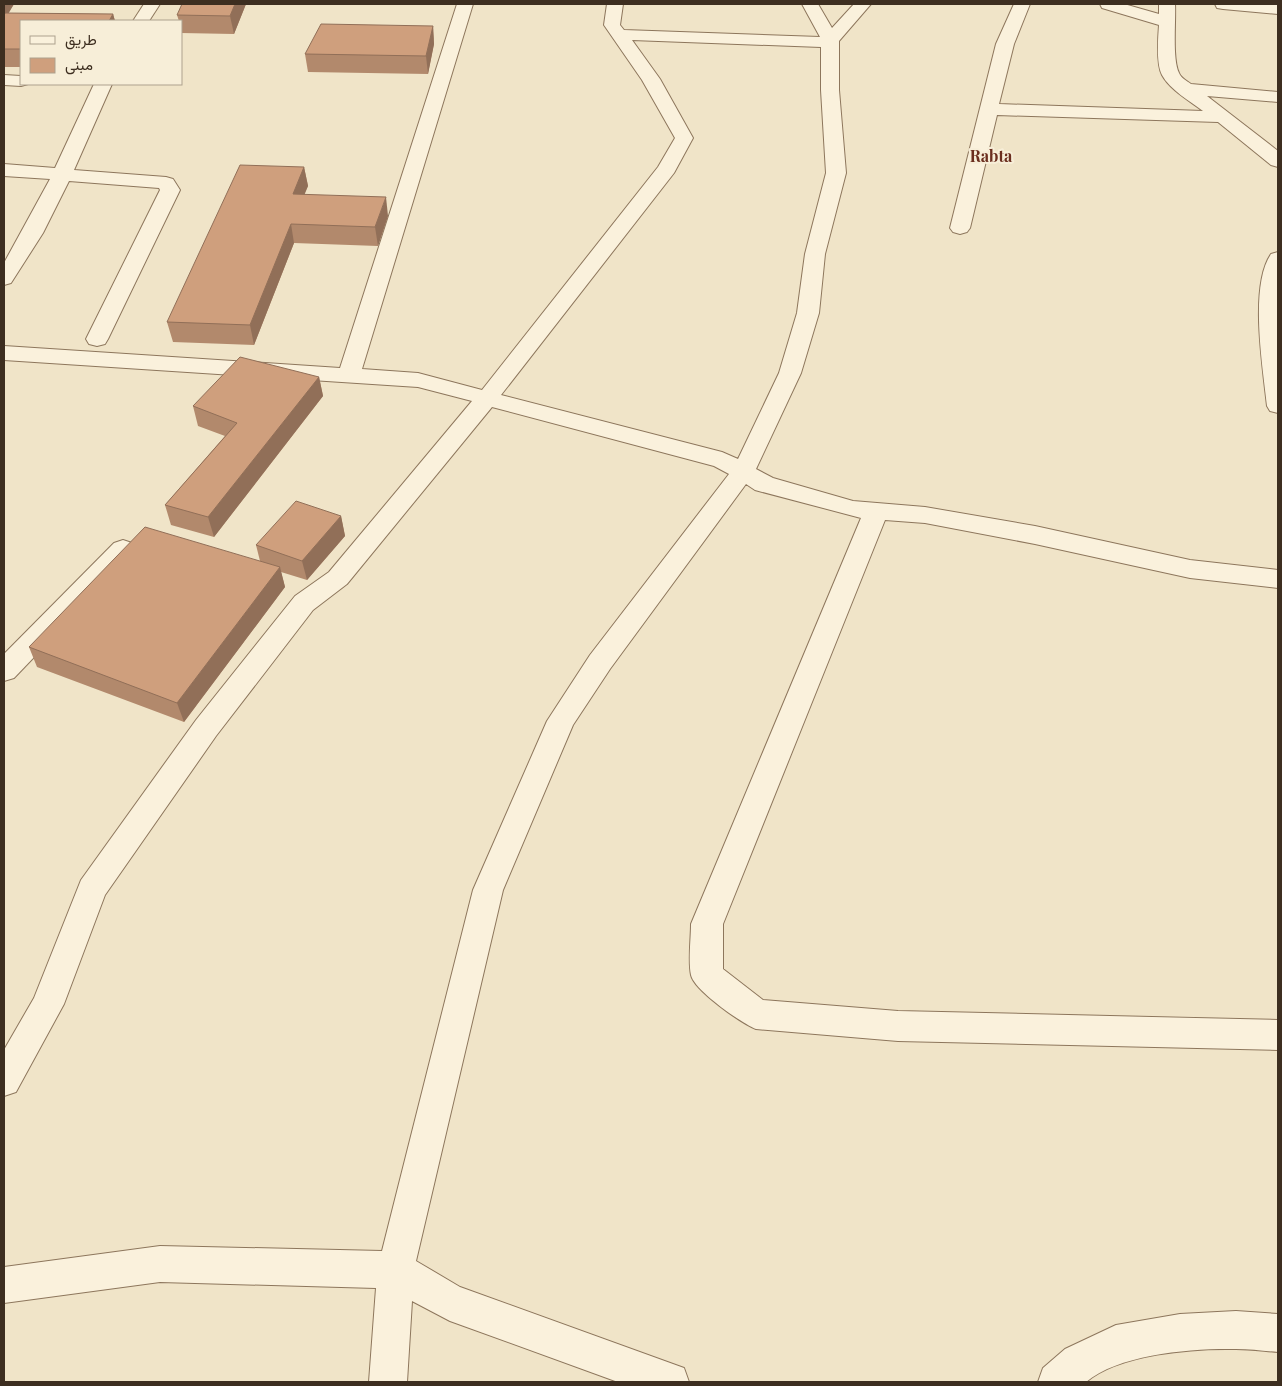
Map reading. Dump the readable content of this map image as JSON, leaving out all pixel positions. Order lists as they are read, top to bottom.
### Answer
{
  "districts": ["Rabta"],
  "legend": ["طريق", "مبنى"]
}
